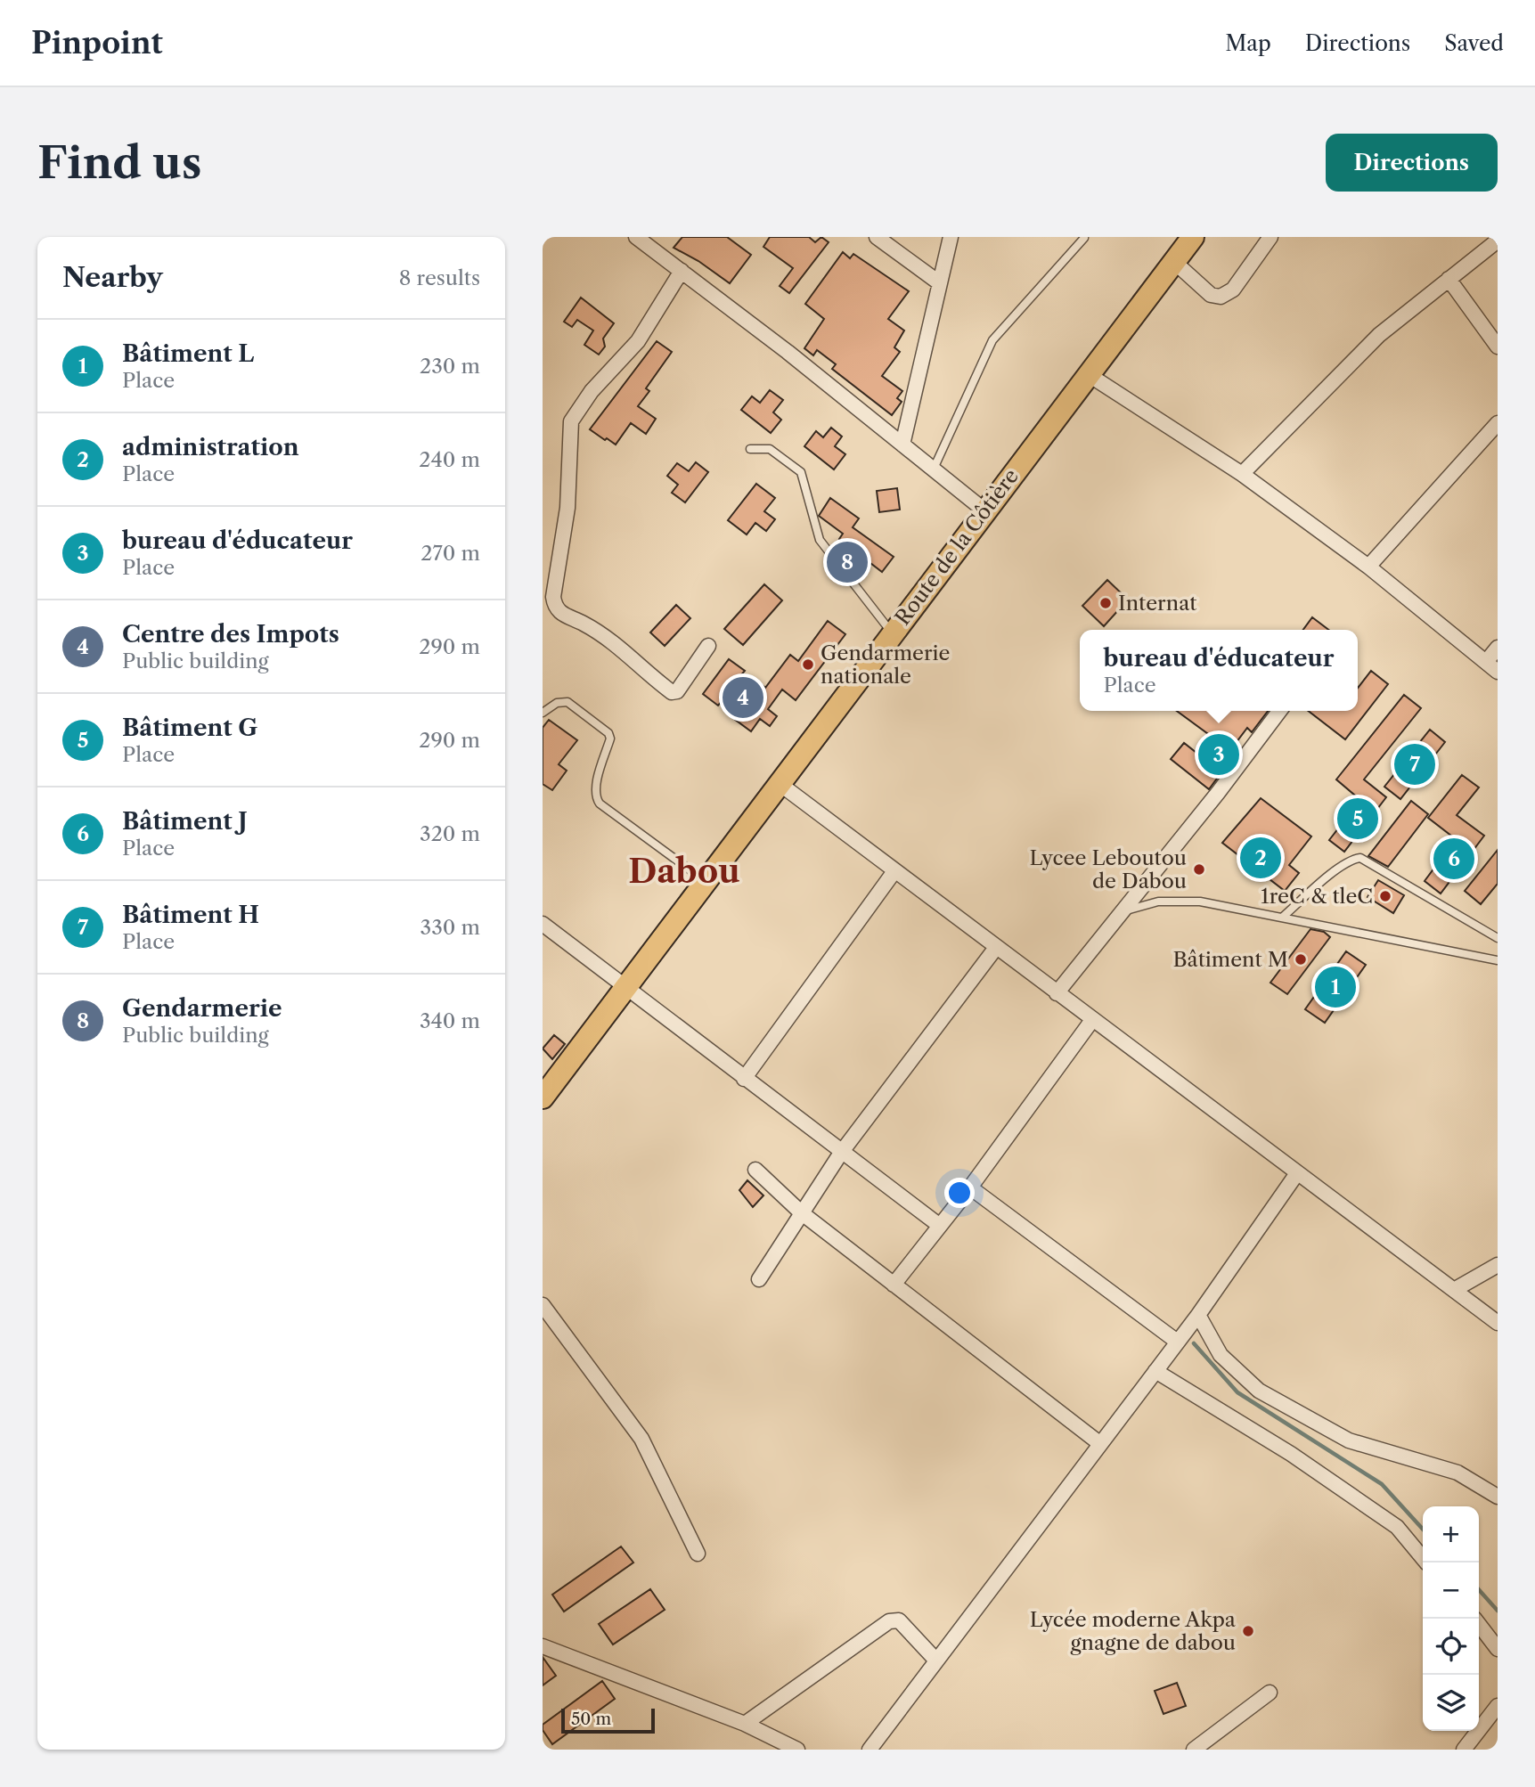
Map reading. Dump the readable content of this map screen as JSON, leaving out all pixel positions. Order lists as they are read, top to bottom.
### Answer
{
  "streets": {
    "main road": ["Route de la Côtière"]
  },
  "districts": ["Dabou"],
  "places": [
    "Internat",
    "Gendarmerie nationale",
    "Lycee Leboutou de Dabou",
    "1reC & tleC",
    "Bâtiment M",
    "Lycée moderne Akpa gnagne de dabou"
  ],
  "scale_bar": "50 m",
  "page": {
    "header": "Pinpoint",
    "nav": ["Map", "Directions", "Saved"],
    "buttons": "Directions",
    "title": "Find us",
    "heading": ["Nearby", "8 results"],
    "list": [
      {
        "mark": "1",
        "name": "Bâtiment L",
        "note": "Place",
        "value": "230 m"
      },
      {
        "mark": "2",
        "name": "administration",
        "note": "Place",
        "value": "240 m"
      },
      {
        "mark": "3",
        "name": "bureau d'éducateur",
        "note": "Place",
        "value": "270 m"
      },
      {
        "mark": "4",
        "name": "Centre des Impots",
        "note": "Public building",
        "value": "290 m"
      },
      {
        "mark": "5",
        "name": "Bâtiment G",
        "note": "Place",
        "value": "290 m"
      },
      {
        "mark": "6",
        "name": "Bâtiment J",
        "note": "Place",
        "value": "320 m"
      },
      {
        "mark": "7",
        "name": "Bâtiment H",
        "note": "Place",
        "value": "330 m"
      },
      {
        "mark": "8",
        "name": "Gendarmerie",
        "note": "Public building",
        "value": "340 m"
      }
    ],
    "pins": [
      "8",
      "4",
      "3",
      "7",
      "5",
      "2",
      "6",
      "1"
    ],
    "popup": ["bureau d'éducateur", "Place"],
    "map_buttons": ["+", "−"],
    "scale": "50 m"
  }
}
